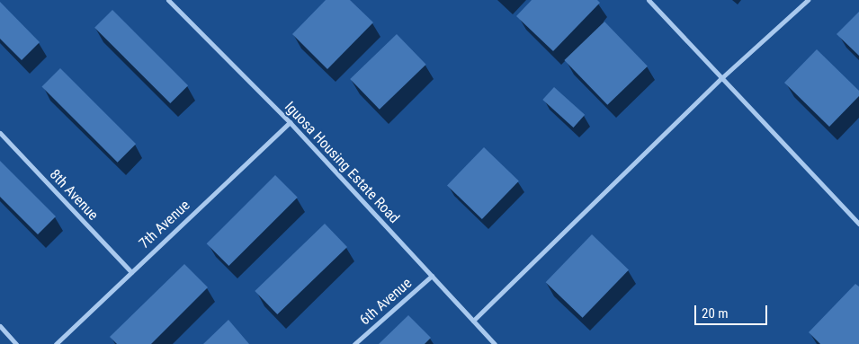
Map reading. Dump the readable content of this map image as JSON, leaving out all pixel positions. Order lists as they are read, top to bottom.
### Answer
{
  "streets": {
    "street": [
      "Iguosa Housing Estate Road",
      "8th Avenue",
      "7th Avenue",
      "6th Avenue"
    ]
  },
  "crossings": [
    ["Iguosa Housing Estate Road", "7th Avenue"],
    ["Iguosa Housing Estate Road", "6th Avenue"],
    ["8th Avenue", "7th Avenue"]
  ],
  "scale_bar": "20 m"
}
